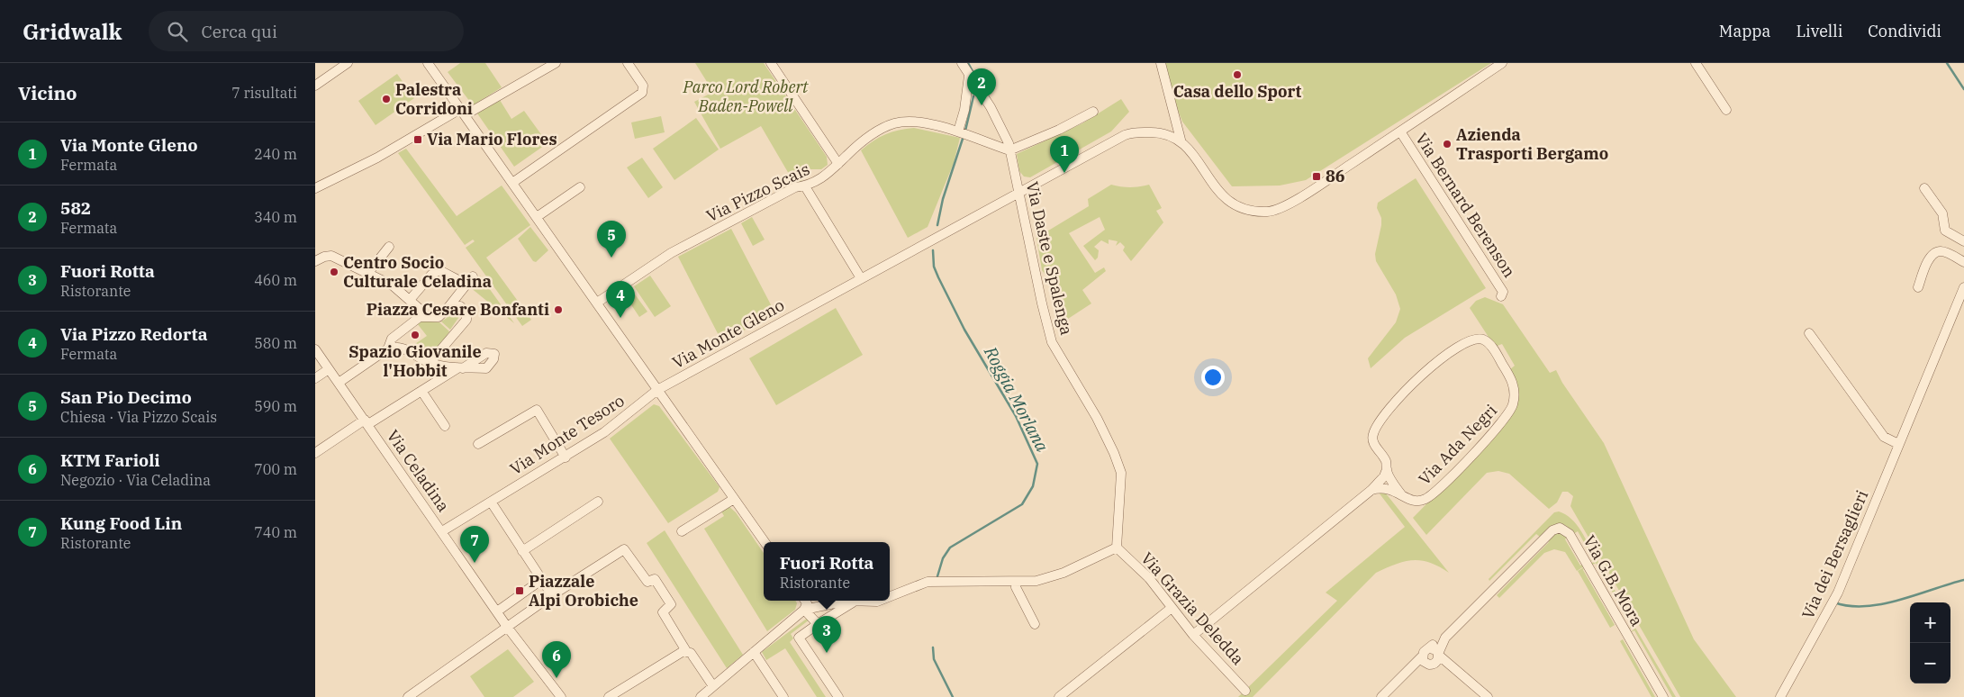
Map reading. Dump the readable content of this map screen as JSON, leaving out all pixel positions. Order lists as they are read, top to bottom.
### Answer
{
  "streets": {
    "street": [
      "Via Pizzo Scais",
      "Via Bernard Berenson",
      "Via Daste e Spalenga",
      "Via Monte Gleno",
      "Via Monte Tesoro",
      "Via Ada Negri",
      "Via Celadina",
      "Via dei Bersaglieri",
      "Via G.B. Mora",
      "Via Grazia Deledda"
    ]
  },
  "crossings": [
    ["Via Bernard Berenson", "Via Monte Gleno"],
    ["Via Daste e Spalenga", "Via Monte Gleno"],
    ["Via Daste e Spalenga", "Via Grazia Deledda"],
    ["Via Monte Gleno", "Via Monte Tesoro"],
    ["Via Monte Tesoro", "Via Celadina"]
  ],
  "water": ["Roggia Morlana"],
  "parks": ["Parco Lord Robert Baden-Powell"],
  "places": {
    "other": [
      "Casa dello Sport",
      "Palestra Corridoni",
      "Azienda Trasporti Bergamo",
      "Centro Socio Culturale Celadina",
      "Piazza Cesare Bonfanti",
      "Spazio Giovanile l'Hobbit"
    ],
    "transit": ["Via Mario Flores", "86", "Piazzale Alpi Orobiche"]
  },
  "page": {
    "header": "Gridwalk",
    "search": "Cerca qui",
    "nav": ["Mappa", "Livelli", "Condividi"],
    "heading": ["Vicino", "7 risultati"],
    "pins": [
      "2",
      "1",
      "5",
      "4",
      "7",
      "3",
      "6"
    ],
    "list": [
      {
        "mark": "1",
        "name": "Via Monte Gleno",
        "note": "Fermata",
        "value": "240 m"
      },
      {
        "mark": "2",
        "name": "582",
        "note": "Fermata",
        "value": "340 m"
      },
      {
        "mark": "3",
        "name": "Fuori Rotta",
        "note": "Ristorante",
        "value": "460 m"
      },
      {
        "mark": "4",
        "name": "Via Pizzo Redorta",
        "note": "Fermata",
        "value": "580 m"
      },
      {
        "mark": "5",
        "name": "San Pio Decimo",
        "note": "Chiesa · Via Pizzo Scais",
        "value": "590 m"
      },
      {
        "mark": "6",
        "name": "KTM Farioli",
        "note": "Negozio · Via Celadina",
        "value": "700 m"
      },
      {
        "mark": "7",
        "name": "Kung Food Lin",
        "note": "Ristorante",
        "value": "740 m"
      }
    ],
    "popup": ["Fuori Rotta", "Ristorante"],
    "map_buttons": ["+", "−"]
  }
}
